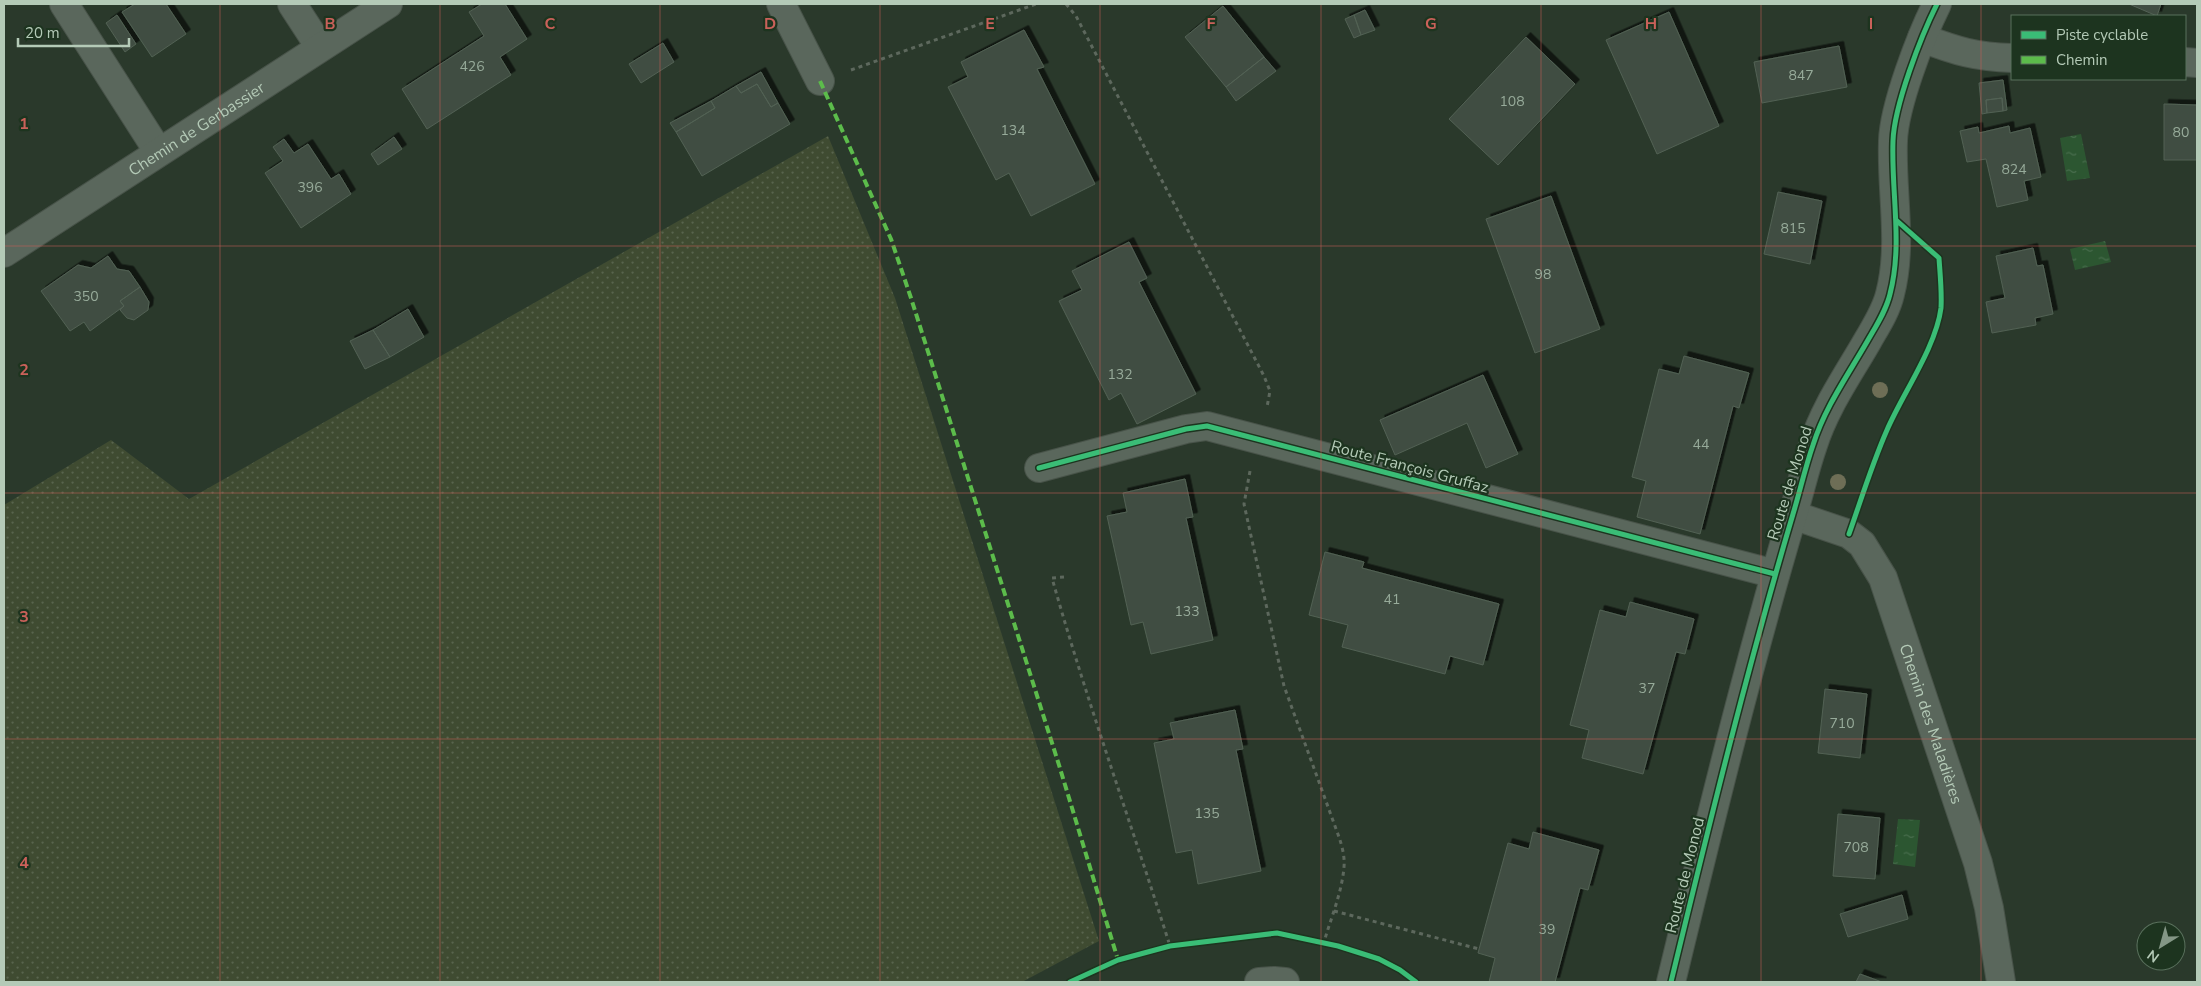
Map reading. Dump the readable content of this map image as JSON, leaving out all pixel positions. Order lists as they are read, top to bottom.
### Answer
{
  "streets": {
    "street": [
      "Chemin de Gerbassier",
      "Route François Gruffaz",
      "Route de Monod",
      "Chemin des Maladières"
    ]
  },
  "crossings": [
    ["Route François Gruffaz", "Route de Monod"],
    ["Route de Monod", "Chemin des Maladières"]
  ],
  "house_numbers": [
    "426",
    "847",
    "108",
    "134",
    "80",
    "824",
    "396",
    "815",
    "98",
    "350",
    "132",
    "44",
    "41",
    "133",
    "37",
    "710",
    "135",
    "708",
    "39"
  ],
  "legend": ["Piste cyclable", "Chemin"],
  "scale_bar": "20 m",
  "north": "bottom left",
  "grid": {
    "columns": [
      "B",
      "C",
      "D",
      "E",
      "F",
      "G",
      "H",
      "I"
    ],
    "rows": [
      "1",
      "2",
      "3",
      "4"
    ]
  }
}
